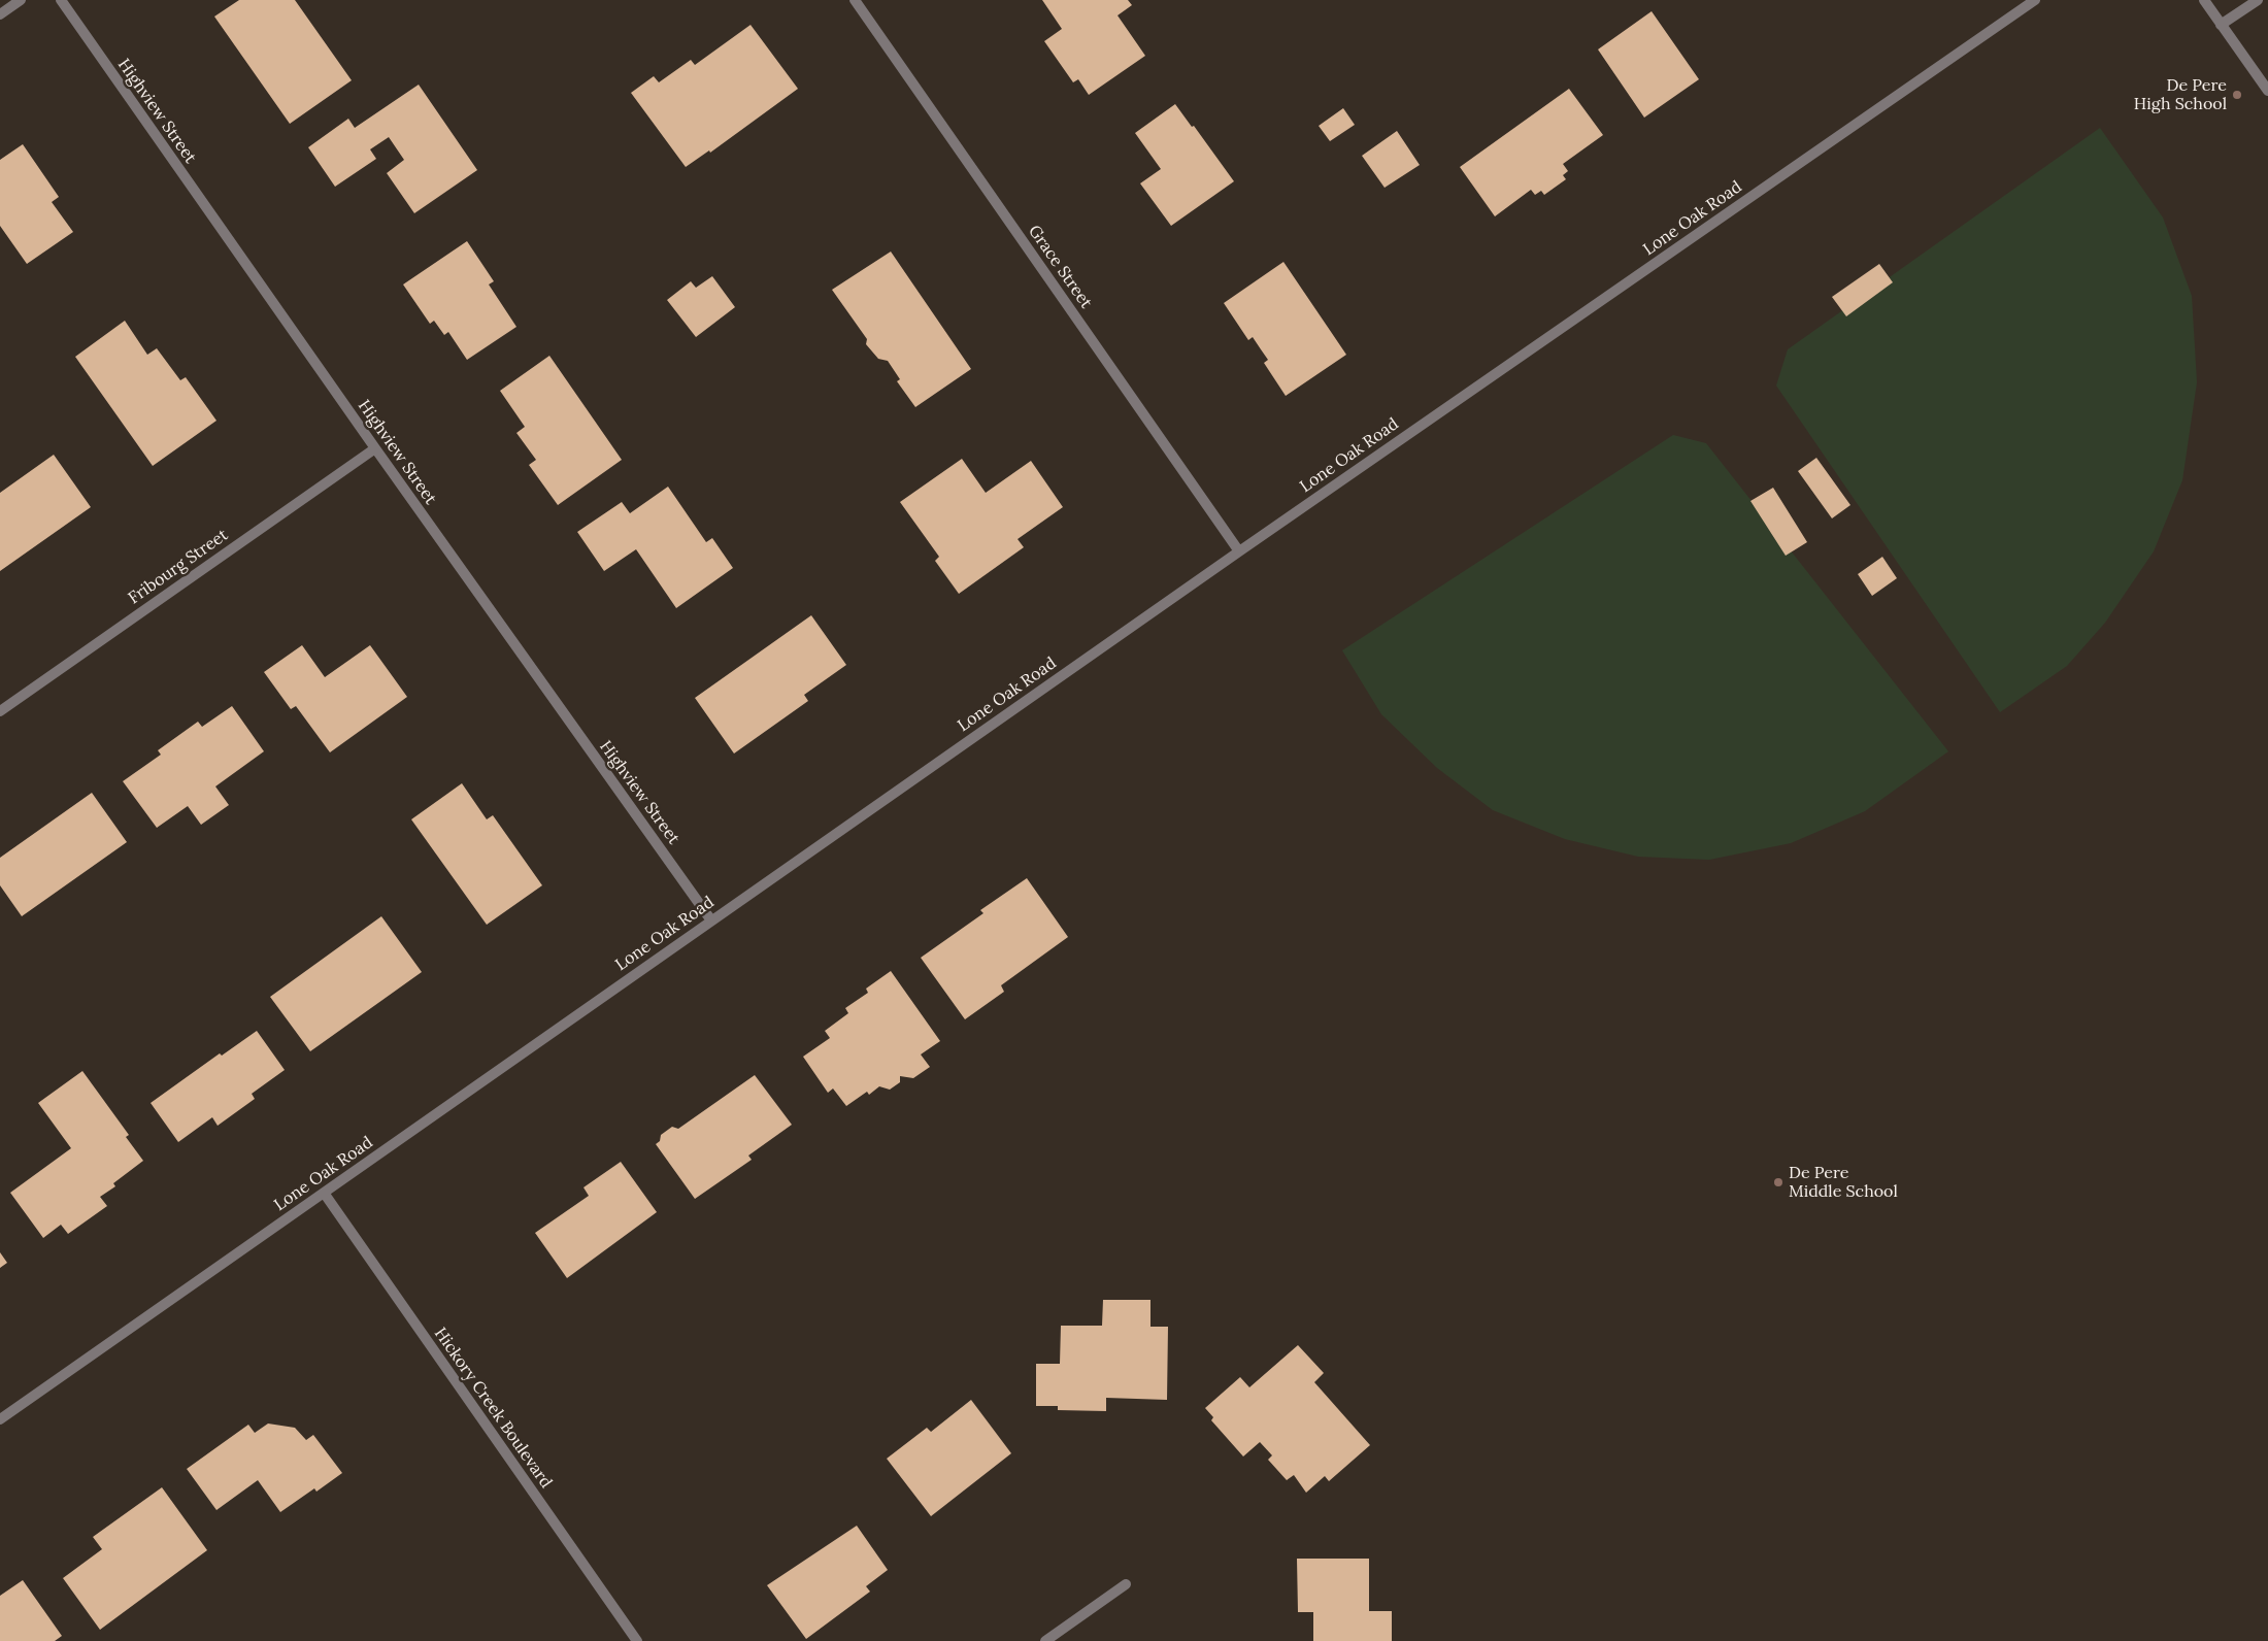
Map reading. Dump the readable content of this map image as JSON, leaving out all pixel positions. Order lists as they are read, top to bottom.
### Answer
{
  "streets": {
    "street": [
      "Highview Street",
      "Lone Oak Road",
      "Grace Street",
      "Fribourg Street",
      "Hickory Creek Boulevard"
    ]
  },
  "crossings": [
    ["Highview Street", "Lone Oak Road"],
    ["Highview Street", "Fribourg Street"],
    ["Lone Oak Road", "Grace Street"],
    ["Lone Oak Road", "Hickory Creek Boulevard"]
  ],
  "places": ["De Pere High School", "De Pere Middle School"]
}
